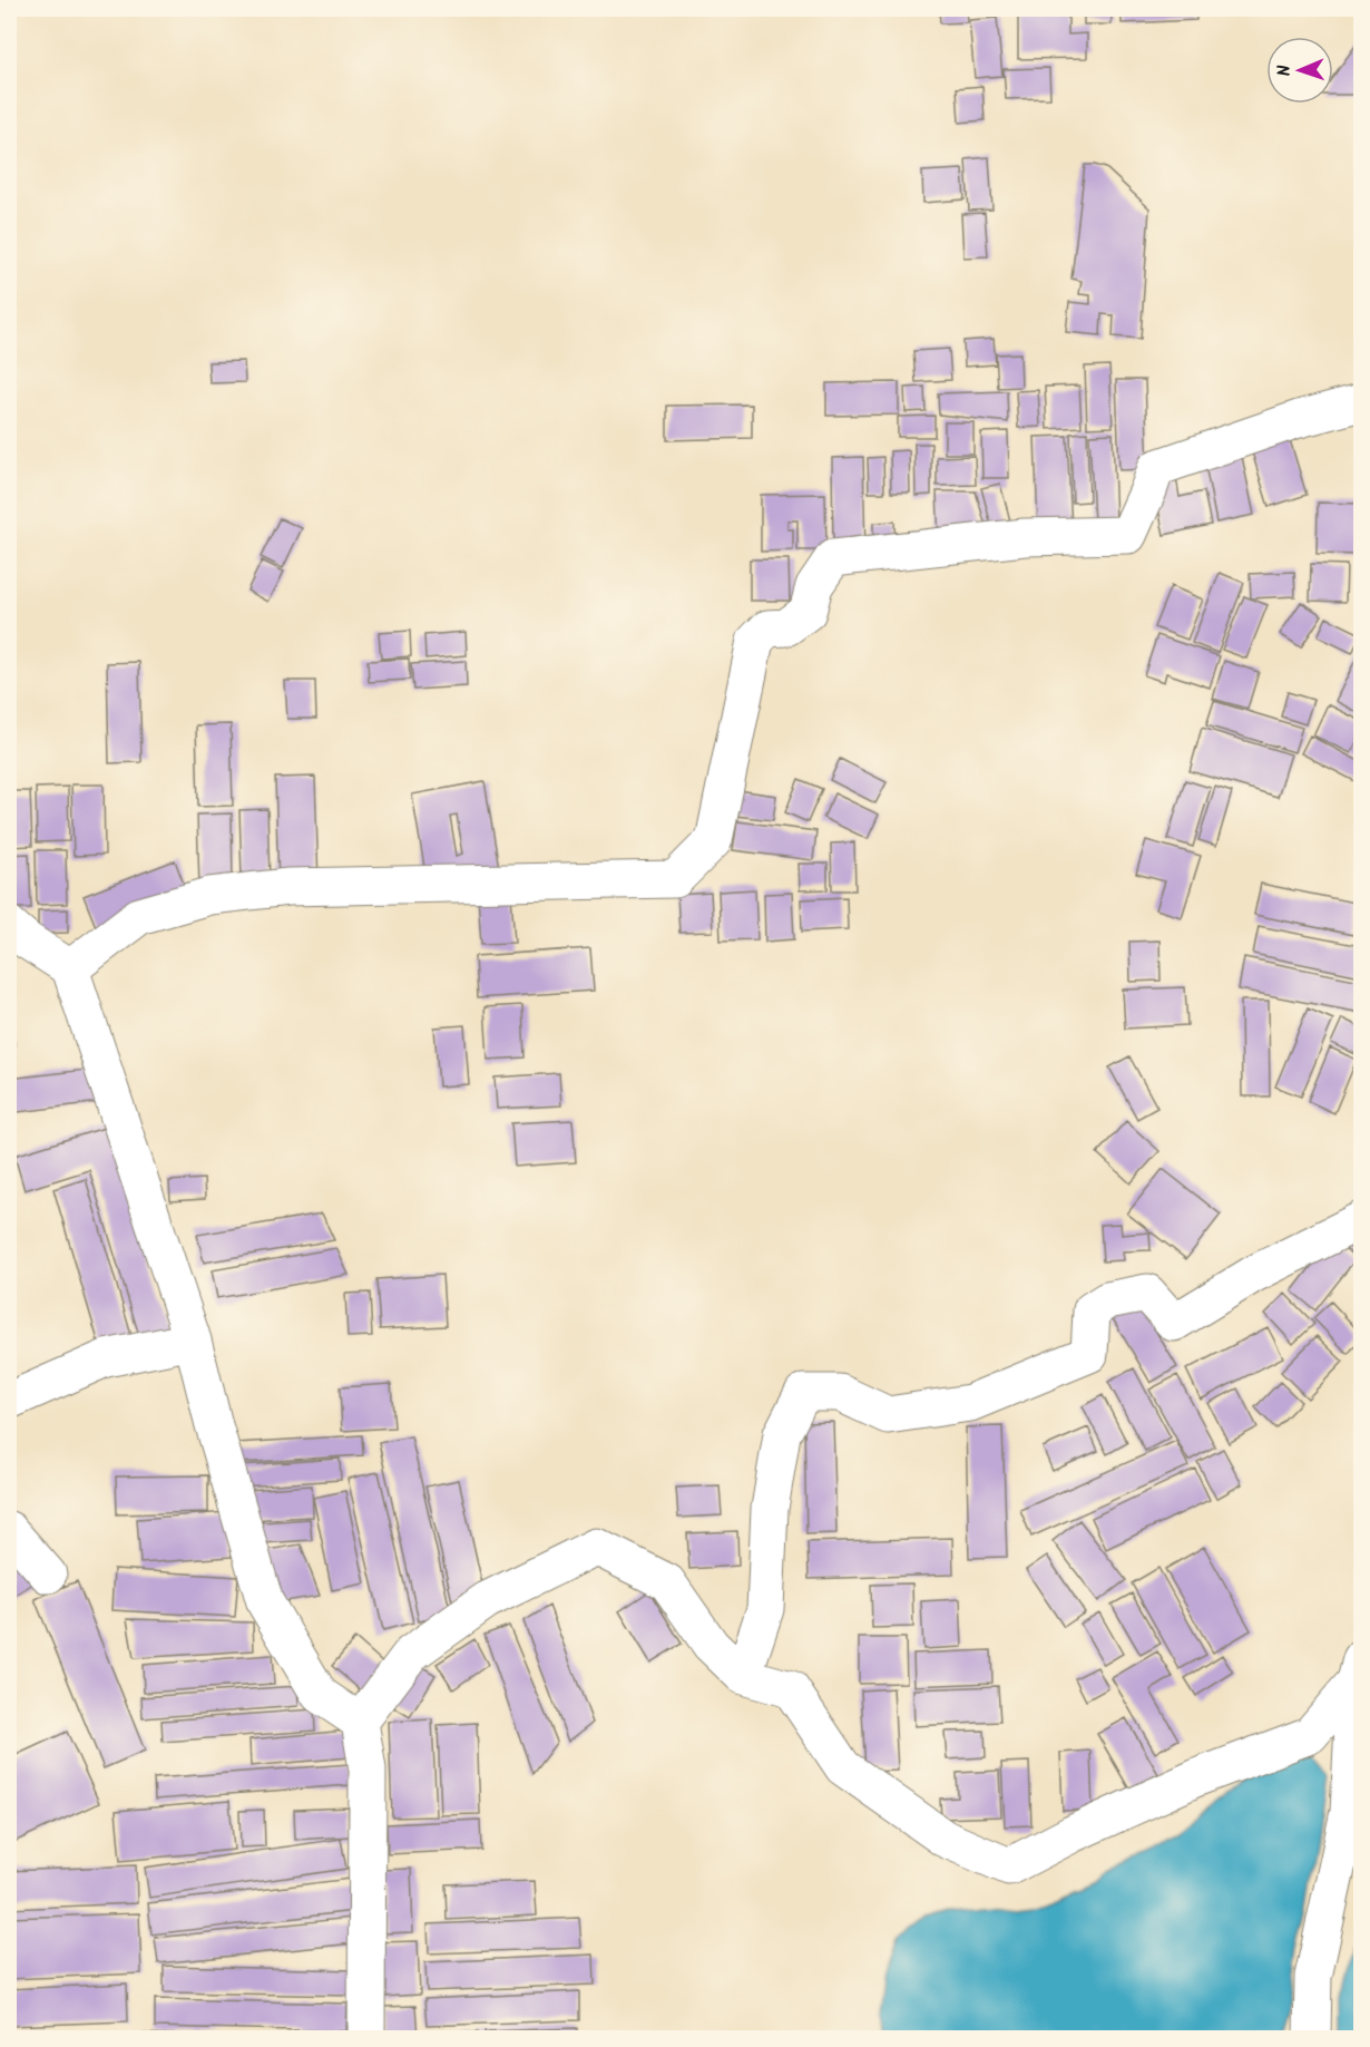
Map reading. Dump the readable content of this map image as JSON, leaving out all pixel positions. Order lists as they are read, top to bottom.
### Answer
{
  "north": "left"
}
